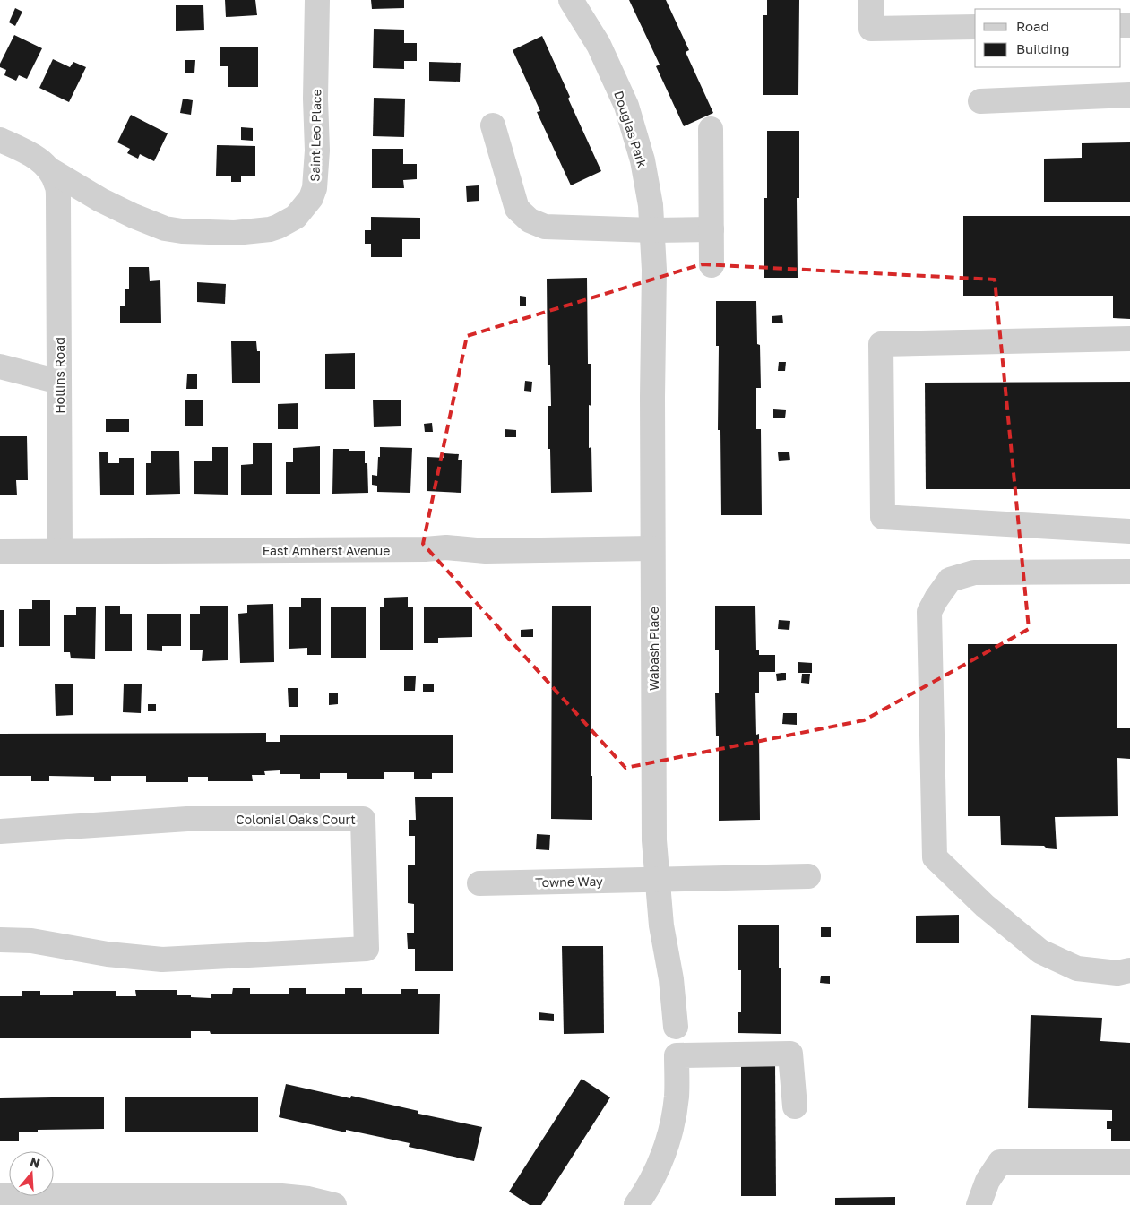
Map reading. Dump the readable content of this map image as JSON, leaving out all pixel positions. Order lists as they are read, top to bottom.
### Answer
{
  "streets": {
    "street": [
      "Douglas Park",
      "Saint Leo Place",
      "Hollins Road",
      "East Amherst Avenue",
      "Wabash Place",
      "Colonial Oaks Court",
      "Towne Way"
    ]
  },
  "crossings": [
    ["Douglas Park", "Wabash Place"],
    ["Saint Leo Place", "Hollins Road"],
    ["Hollins Road", "East Amherst Avenue"],
    ["East Amherst Avenue", "Wabash Place"],
    ["Wabash Place", "Towne Way"]
  ],
  "legend": ["Road", "Building"],
  "north": "top"
}
